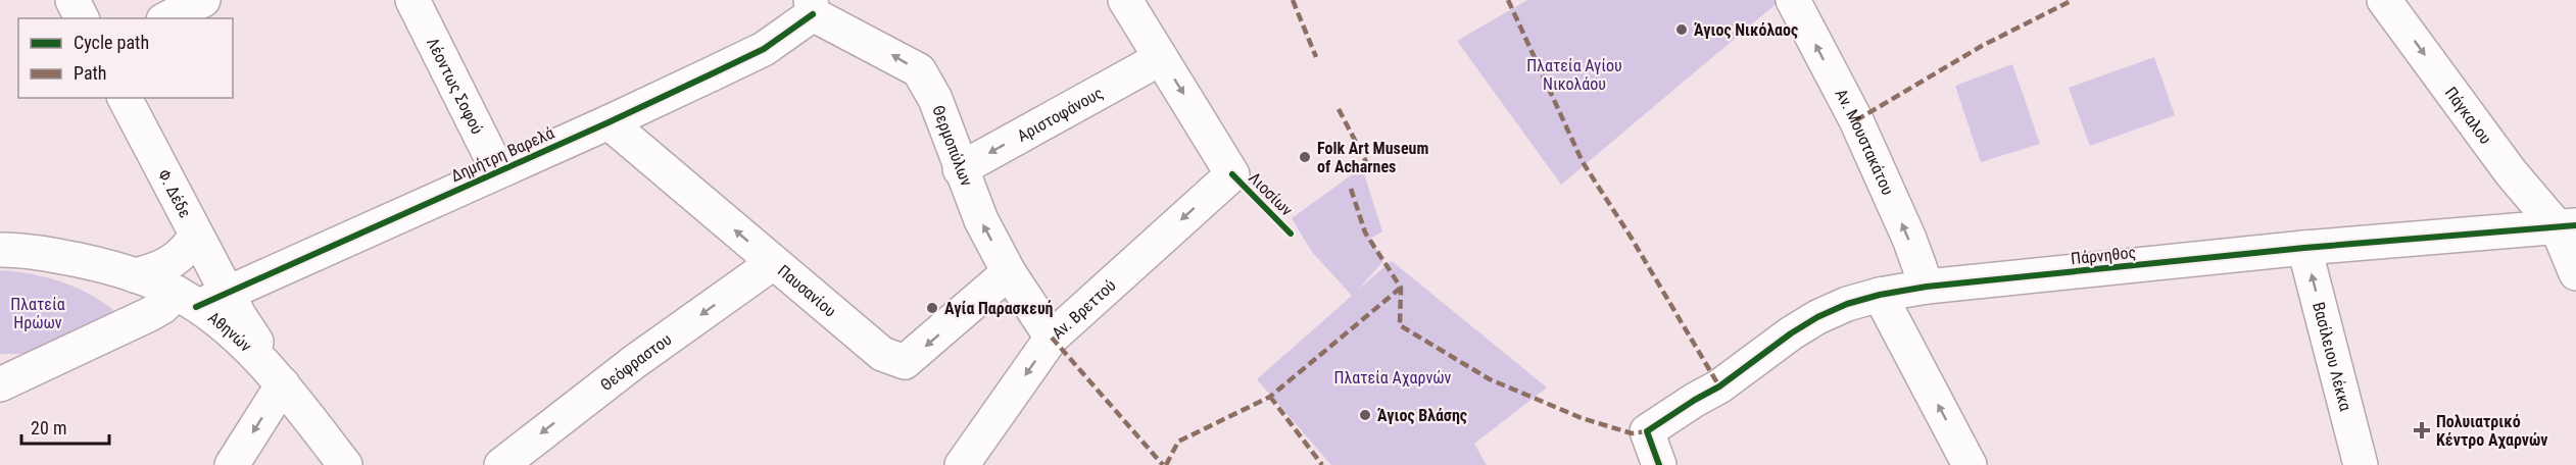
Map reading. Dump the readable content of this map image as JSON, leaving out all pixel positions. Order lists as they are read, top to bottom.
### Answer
{
  "streets": {
    "street": [
      "Λέοντως Σοφού",
      "Αριστοφάνους",
      "Πάγκαλου",
      "Αν. Μουστακάτου",
      "Θερμοπύλων",
      "Δημήτρη Βαρελά",
      "Φ. Δέδε",
      "Λιοσίων",
      "Πάρνηθος",
      "Παυσανίου",
      "Αν. Βρεττού",
      "Αθηνών",
      "Βασίλειου Λέκκα",
      "Θεόφραστου"
    ]
  },
  "crossings": [
    ["Λέοντως Σοφού", "Δημήτρη Βαρελά"],
    ["Αριστοφάνους", "Θερμοπύλων"],
    ["Αριστοφάνους", "Λιοσίων"],
    ["Πάγκαλου", "Πάρνηθος"],
    ["Αν. Μουστακάτου", "Πάρνηθος"],
    ["Θερμοπύλων", "Δημήτρη Βαρελά"],
    ["Θερμοπύλων", "Παυσανίου"],
    ["Θερμοπύλων", "Αν. Βρεττού"],
    ["Δημήτρη Βαρελά", "Φ. Δέδε"],
    ["Δημήτρη Βαρελά", "Παυσανίου"],
    ["Δημήτρη Βαρελά", "Αθηνών"],
    ["Φ. Δέδε", "Αθηνών"],
    ["Λιοσίων", "Αν. Βρεττού"],
    ["Πάρνηθος", "Βασίλειου Λέκκα"],
    ["Παυσανίου", "Θεόφραστου"]
  ],
  "one_way": [
    "Αριστοφάνους",
    "Πάγκαλου",
    "Αν. Μουστακάτου",
    "Θερμοπύλων",
    "Λιοσίων",
    "Παυσανίου",
    "Αν. Βρεττού",
    "Βασίλειου Λέκκα",
    "Θεόφραστου"
  ],
  "parks": ["Πλατεία Αγίου Νικολάου", "Πλατεία Ηρώων", "Πλατεία Αχαρνών"],
  "places": {
    "other": [
      "Άγιος Νικόλαος",
      "Folk Art Museum of Acharnes",
      "Αγία Παρασκευή",
      "Άγιος Βλάσης"
    ],
    "health": ["Πολυιατρικό Κέντρο Αχαρνών"]
  },
  "legend": ["Cycle path", "Path"],
  "scale_bar": "20 m"
}
